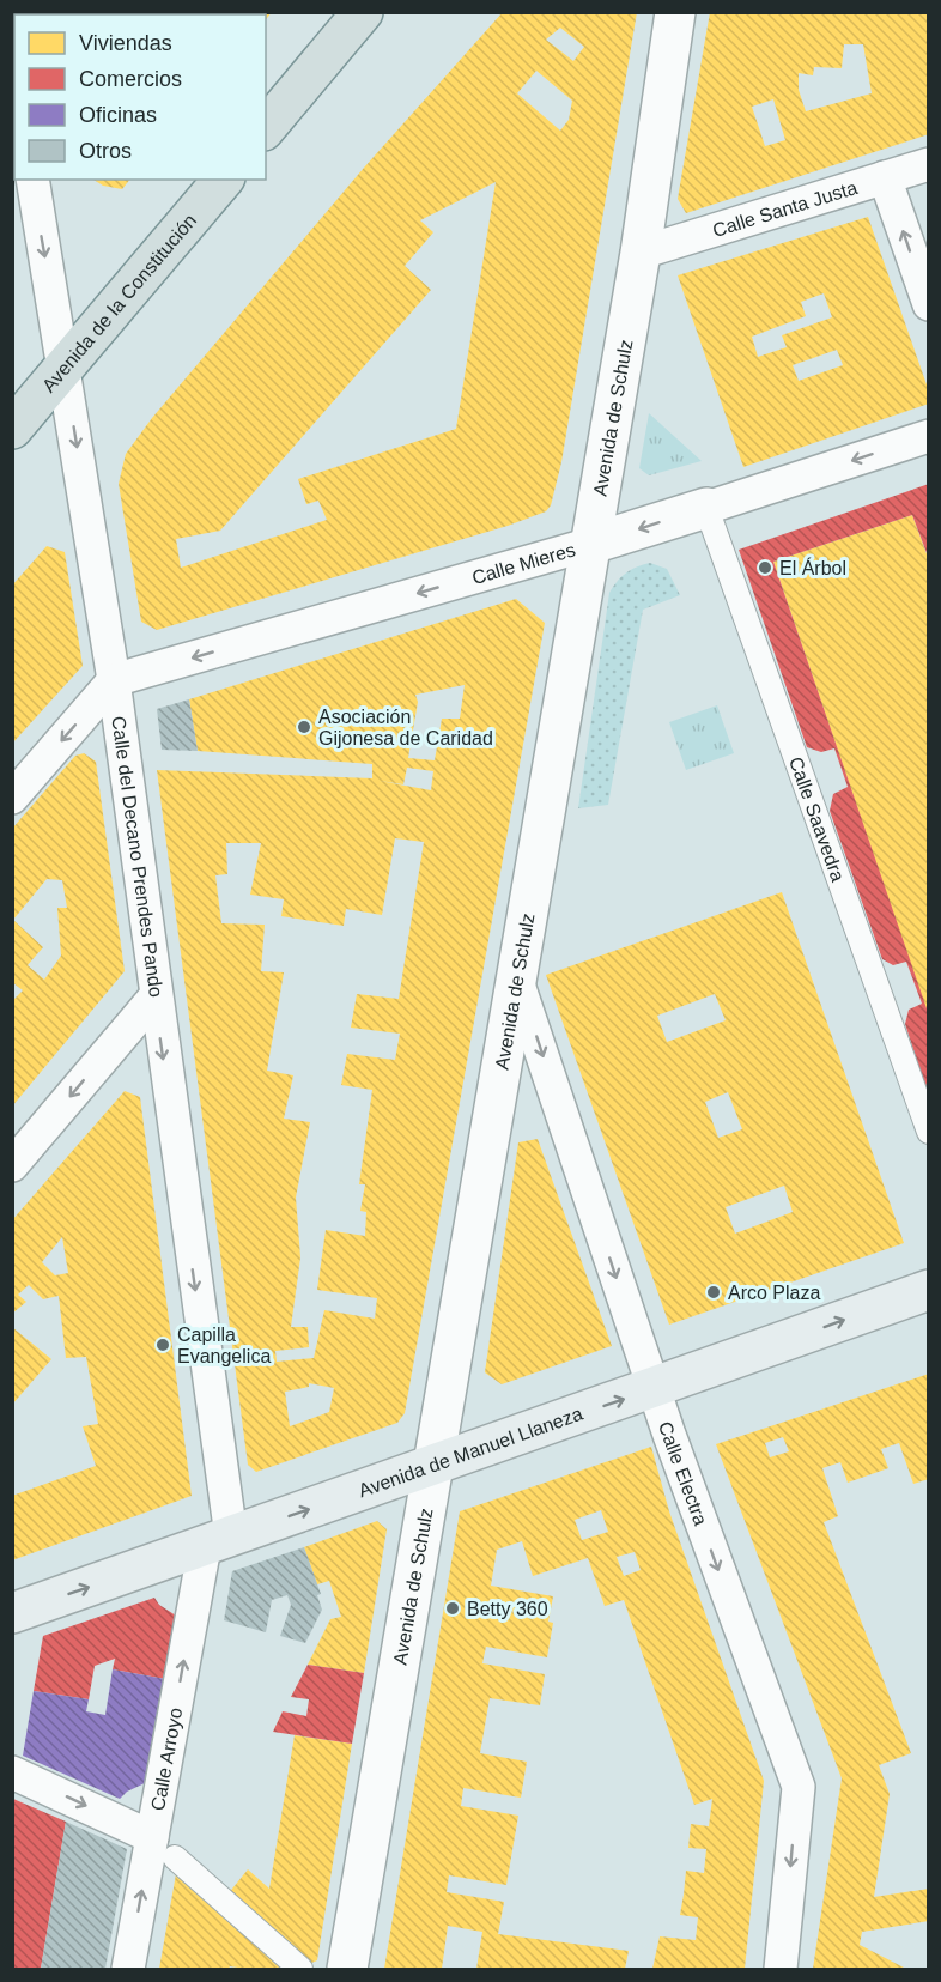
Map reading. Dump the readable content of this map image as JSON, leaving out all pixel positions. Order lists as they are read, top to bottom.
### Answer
{
  "streets": {
    "main road": ["Avenida de la Constitución", "Avenida de Manuel Llaneza"],
    "street": [
      "Calle Santa Justa",
      "Avenida de Schulz",
      "Calle Mieres",
      "Calle Saavedra",
      "Calle del Decano Prendes Pando",
      "Calle Electra",
      "Calle Arroyo"
    ]
  },
  "crossings": [
    ["Calle Santa Justa", "Avenida de Schulz"],
    ["Avenida de la Constitución", "Calle del Decano Prendes Pando"],
    ["Avenida de Schulz", "Calle Mieres"],
    ["Avenida de Schulz", "Avenida de Manuel Llaneza"],
    ["Avenida de Schulz", "Calle Electra"],
    ["Calle Mieres", "Calle Saavedra"],
    ["Calle Mieres", "Calle del Decano Prendes Pando"],
    ["Calle del Decano Prendes Pando", "Avenida de Manuel Llaneza"],
    ["Calle del Decano Prendes Pando", "Calle Arroyo"],
    ["Avenida de Manuel Llaneza", "Calle Electra"],
    ["Avenida de Manuel Llaneza", "Calle Arroyo"]
  ],
  "one_way": [
    "Calle Mieres",
    "Calle del Decano Prendes Pando",
    "Avenida de Manuel Llaneza",
    "Calle Electra",
    "Calle Arroyo"
  ],
  "places": [
    "El Árbol",
    "Asociación Gijonesa de Caridad",
    "Arco Plaza",
    "Capilla Evangelica",
    "Betty 360"
  ],
  "legend": [
    "Viviendas",
    "Comercios",
    "Oficinas",
    "Otros"
  ]
}
